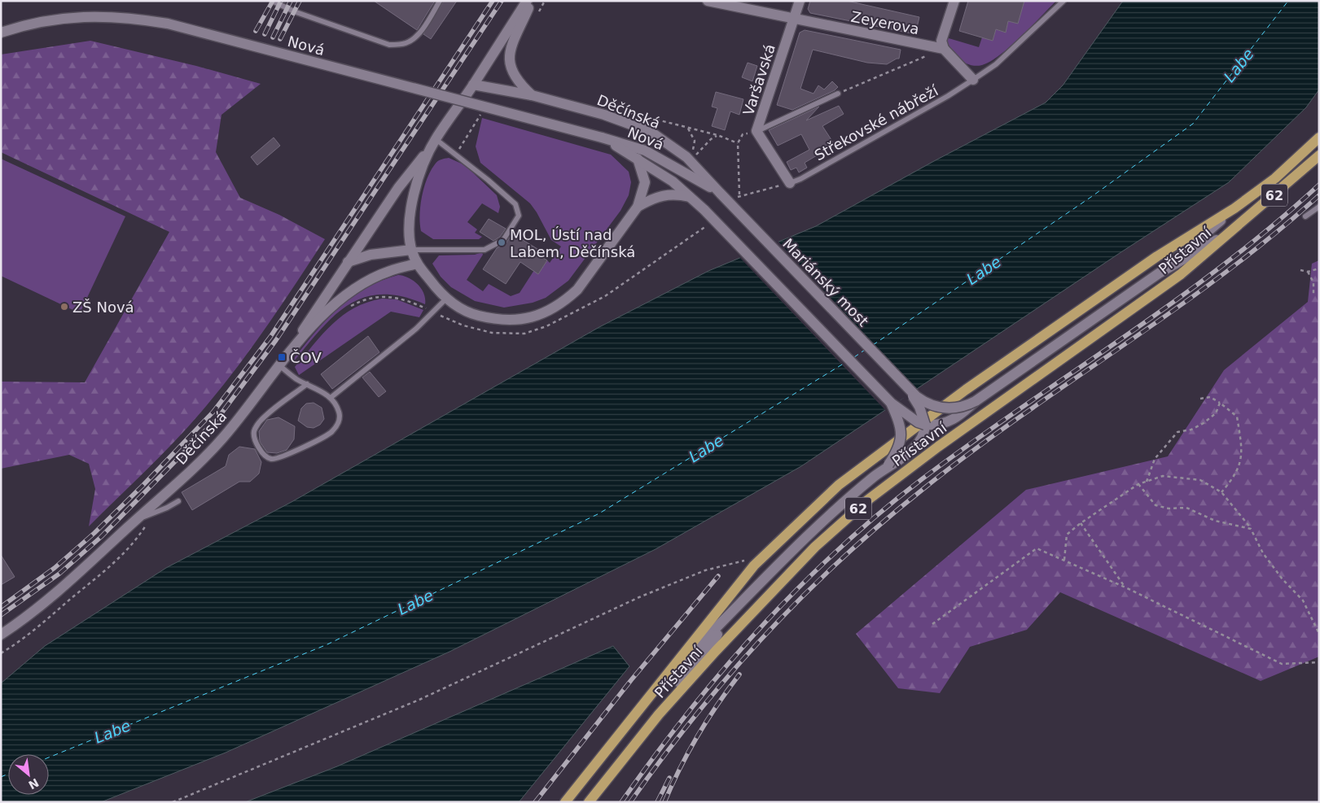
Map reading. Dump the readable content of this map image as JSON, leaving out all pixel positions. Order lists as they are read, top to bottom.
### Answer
{
  "streets": {
    "main road": ["62", "Přístavní"],
    "street": [
      "Zeyerova",
      "Nová",
      "Varšavská",
      "Děčínská",
      "Mariánský most"
    ],
    "lane": ["Střekovské nábřeží"]
  },
  "crossings": [
    ["Zeyerova", "Varšavská"],
    ["Nová", "Děčínská"],
    ["Nová", "Mariánský most"],
    ["Varšavská", "Střekovské nábřeží"],
    ["Děčínská", "Mariánský most"],
    ["Přístavní", "Mariánský most"]
  ],
  "water": ["Labe"],
  "places": {
    "other": ["MOL, Ústí nad Labem, Děčínská", "ZŠ Nová"],
    "transit": ["ČOV"]
  },
  "north": "bottom right"
}
